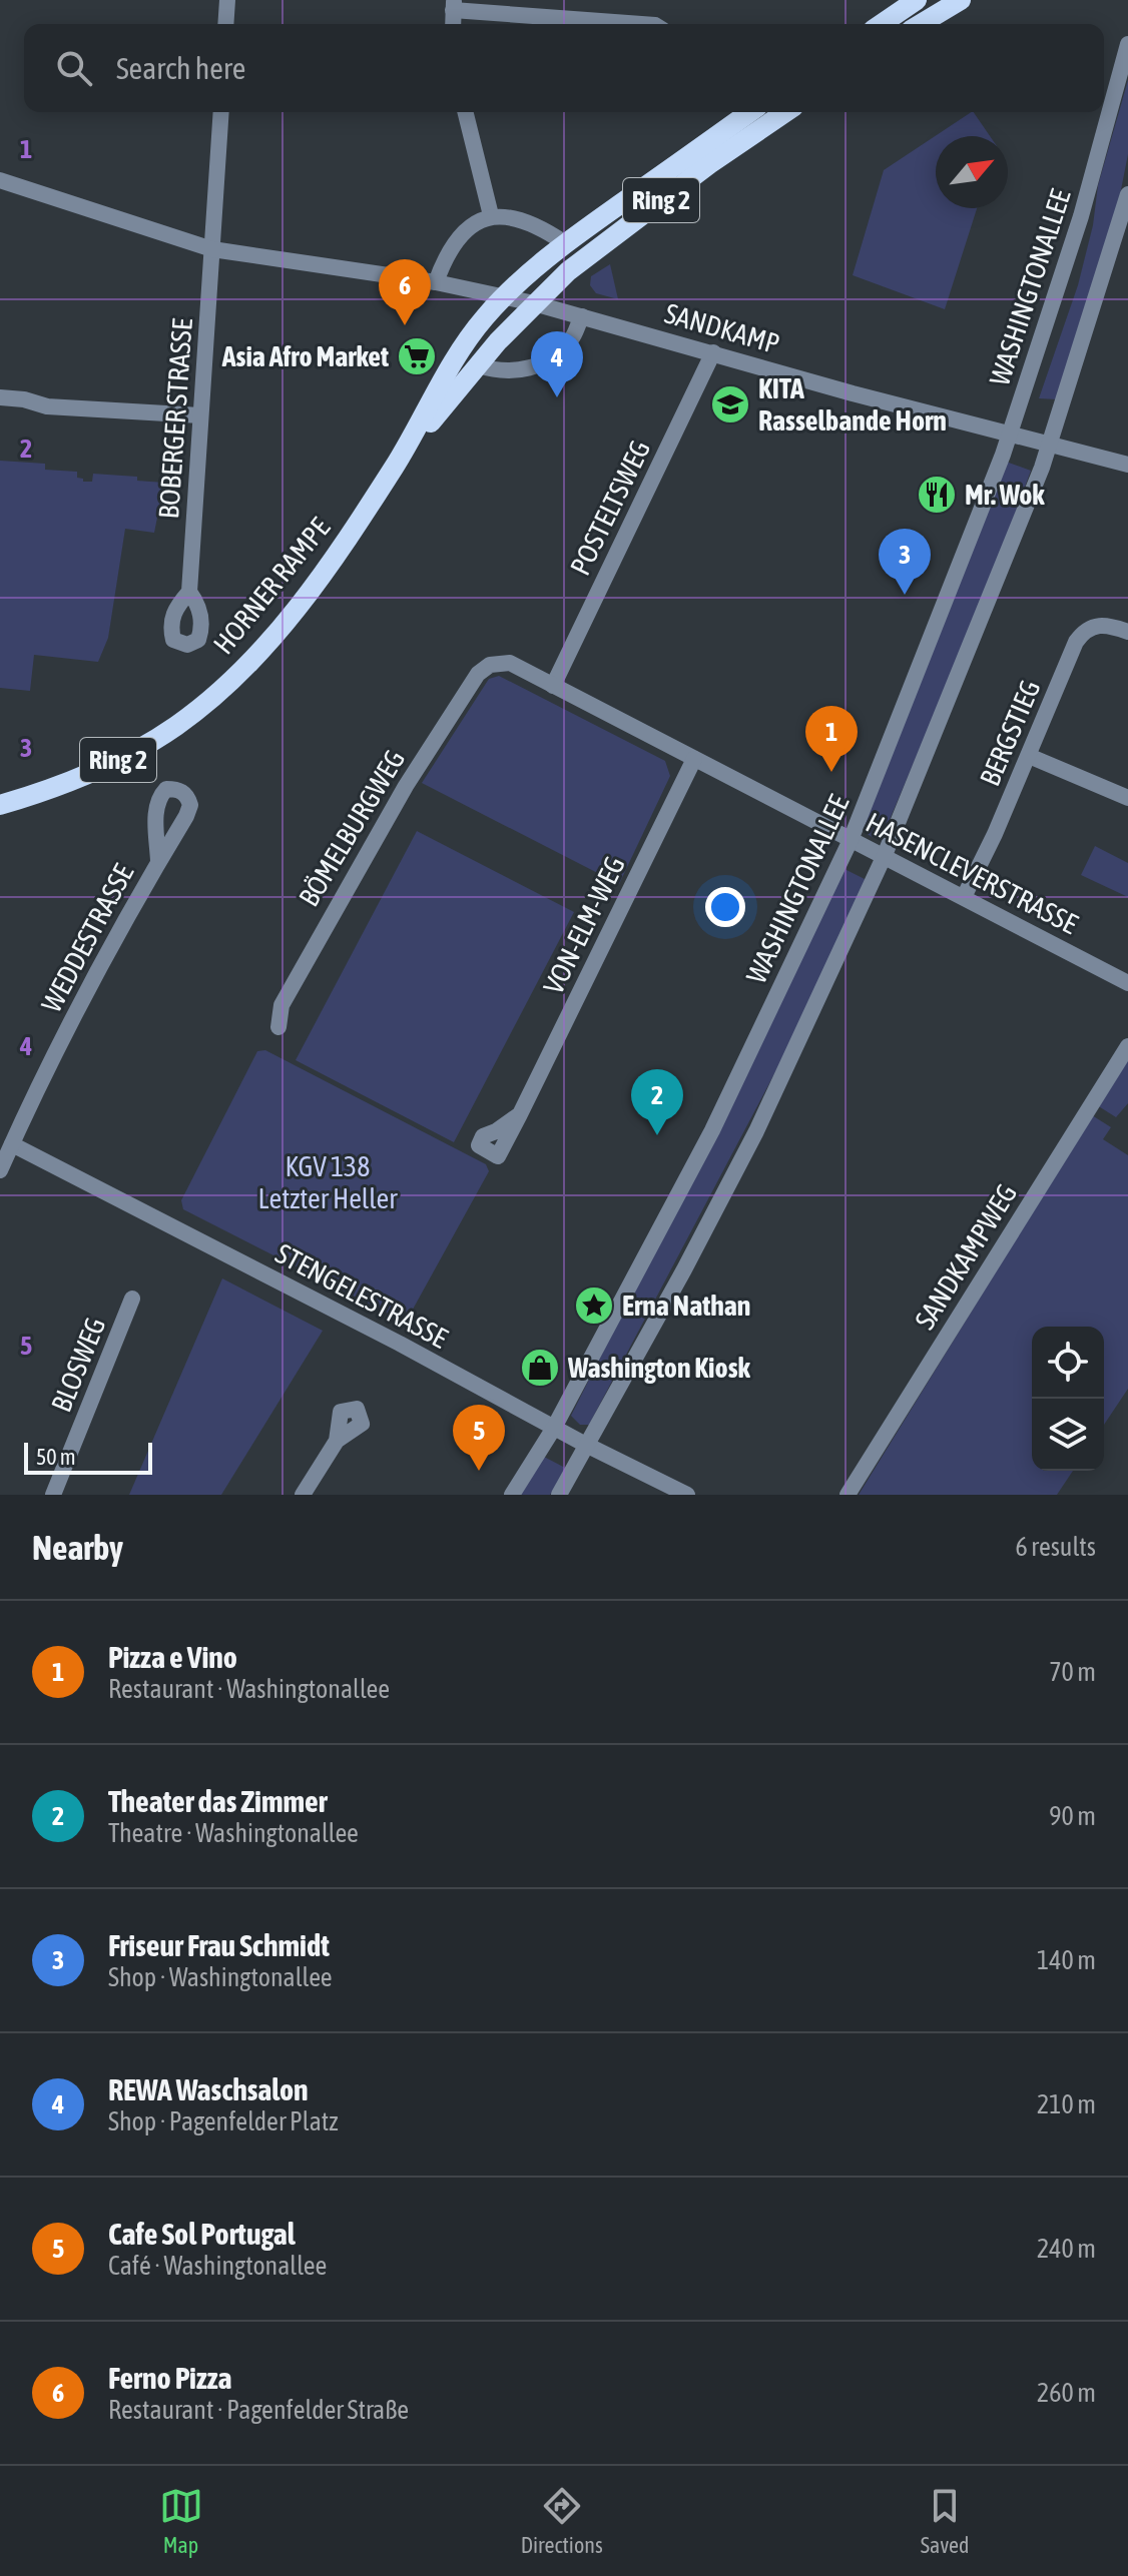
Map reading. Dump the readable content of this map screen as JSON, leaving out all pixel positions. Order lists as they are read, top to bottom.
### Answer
{
  "streets": {
    "main road": ["Ring 2", "HORNER RAMPE"],
    "street": [
      "WASHINGTONALLEE",
      "SANDKAMP",
      "BOBERGER STRASSE",
      "POSTELTSWEG",
      "BERGSTIEG",
      "BÖMELBURGWEG",
      "HASENCLEVERSTRASSE",
      "VON-ELM-WEG",
      "WEDDESTRASSE",
      "SANDKAMPWEG",
      "STENGELESTRASSE",
      "BLOSWEG"
    ]
  },
  "crossings": [
    ["Ring 2", "SANDKAMP"],
    ["Ring 2", "HORNER RAMPE"],
    ["WASHINGTONALLEE", "SANDKAMP"],
    ["WASHINGTONALLEE", "HASENCLEVERSTRASSE"],
    ["WASHINGTONALLEE", "STENGELESTRASSE"],
    ["SANDKAMP", "POSTELTSWEG"],
    ["SANDKAMP", "HORNER RAMPE"],
    ["POSTELTSWEG", "HASENCLEVERSTRASSE"],
    ["BERGSTIEG", "HASENCLEVERSTRASSE"],
    ["BÖMELBURGWEG", "HASENCLEVERSTRASSE"],
    ["HASENCLEVERSTRASSE", "VON-ELM-WEG"],
    ["WEDDESTRASSE", "STENGELESTRASSE"]
  ],
  "parks": ["KGV 138 Letzter Heller"],
  "places": {
    "supermarket": ["Asia Afro Market"],
    "school or university": ["KITA Rasselbande Horn"],
    "restaurant": ["Mr. Wok"],
    "place": ["Erna Nathan"],
    "shop": ["Washington Kiosk"]
  },
  "scale_bar": "50 m",
  "north": "top right",
  "page": {
    "search": "Search here",
    "pins": [
      "6",
      "4",
      "3",
      "1",
      "2",
      "5"
    ],
    "scale": "50 m",
    "heading": ["Nearby", "6 results"],
    "list": [
      {
        "mark": "1",
        "name": "Pizza e Vino",
        "note": "Restaurant · Washingtonallee",
        "value": "70 m"
      },
      {
        "mark": "2",
        "name": "Theater das Zimmer",
        "note": "Theatre · Washingtonallee",
        "value": "90 m"
      },
      {
        "mark": "3",
        "name": "Friseur Frau Schmidt",
        "note": "Shop · Washingtonallee",
        "value": "140 m"
      },
      {
        "mark": "4",
        "name": "REWA Waschsalon",
        "note": "Shop · Pagenfelder Platz",
        "value": "210 m"
      },
      {
        "mark": "5",
        "name": "Cafe Sol Portugal",
        "note": "Café · Washingtonallee",
        "value": "240 m"
      },
      {
        "mark": "6",
        "name": "Ferno Pizza",
        "note": "Restaurant · Pagenfelder Straße",
        "value": "260 m"
      }
    ],
    "nav": ["Map", "Directions", "Saved"]
  },
  "grid": {
    "rows": [
      "1",
      "2",
      "3",
      "4",
      "5"
    ]
  }
}
